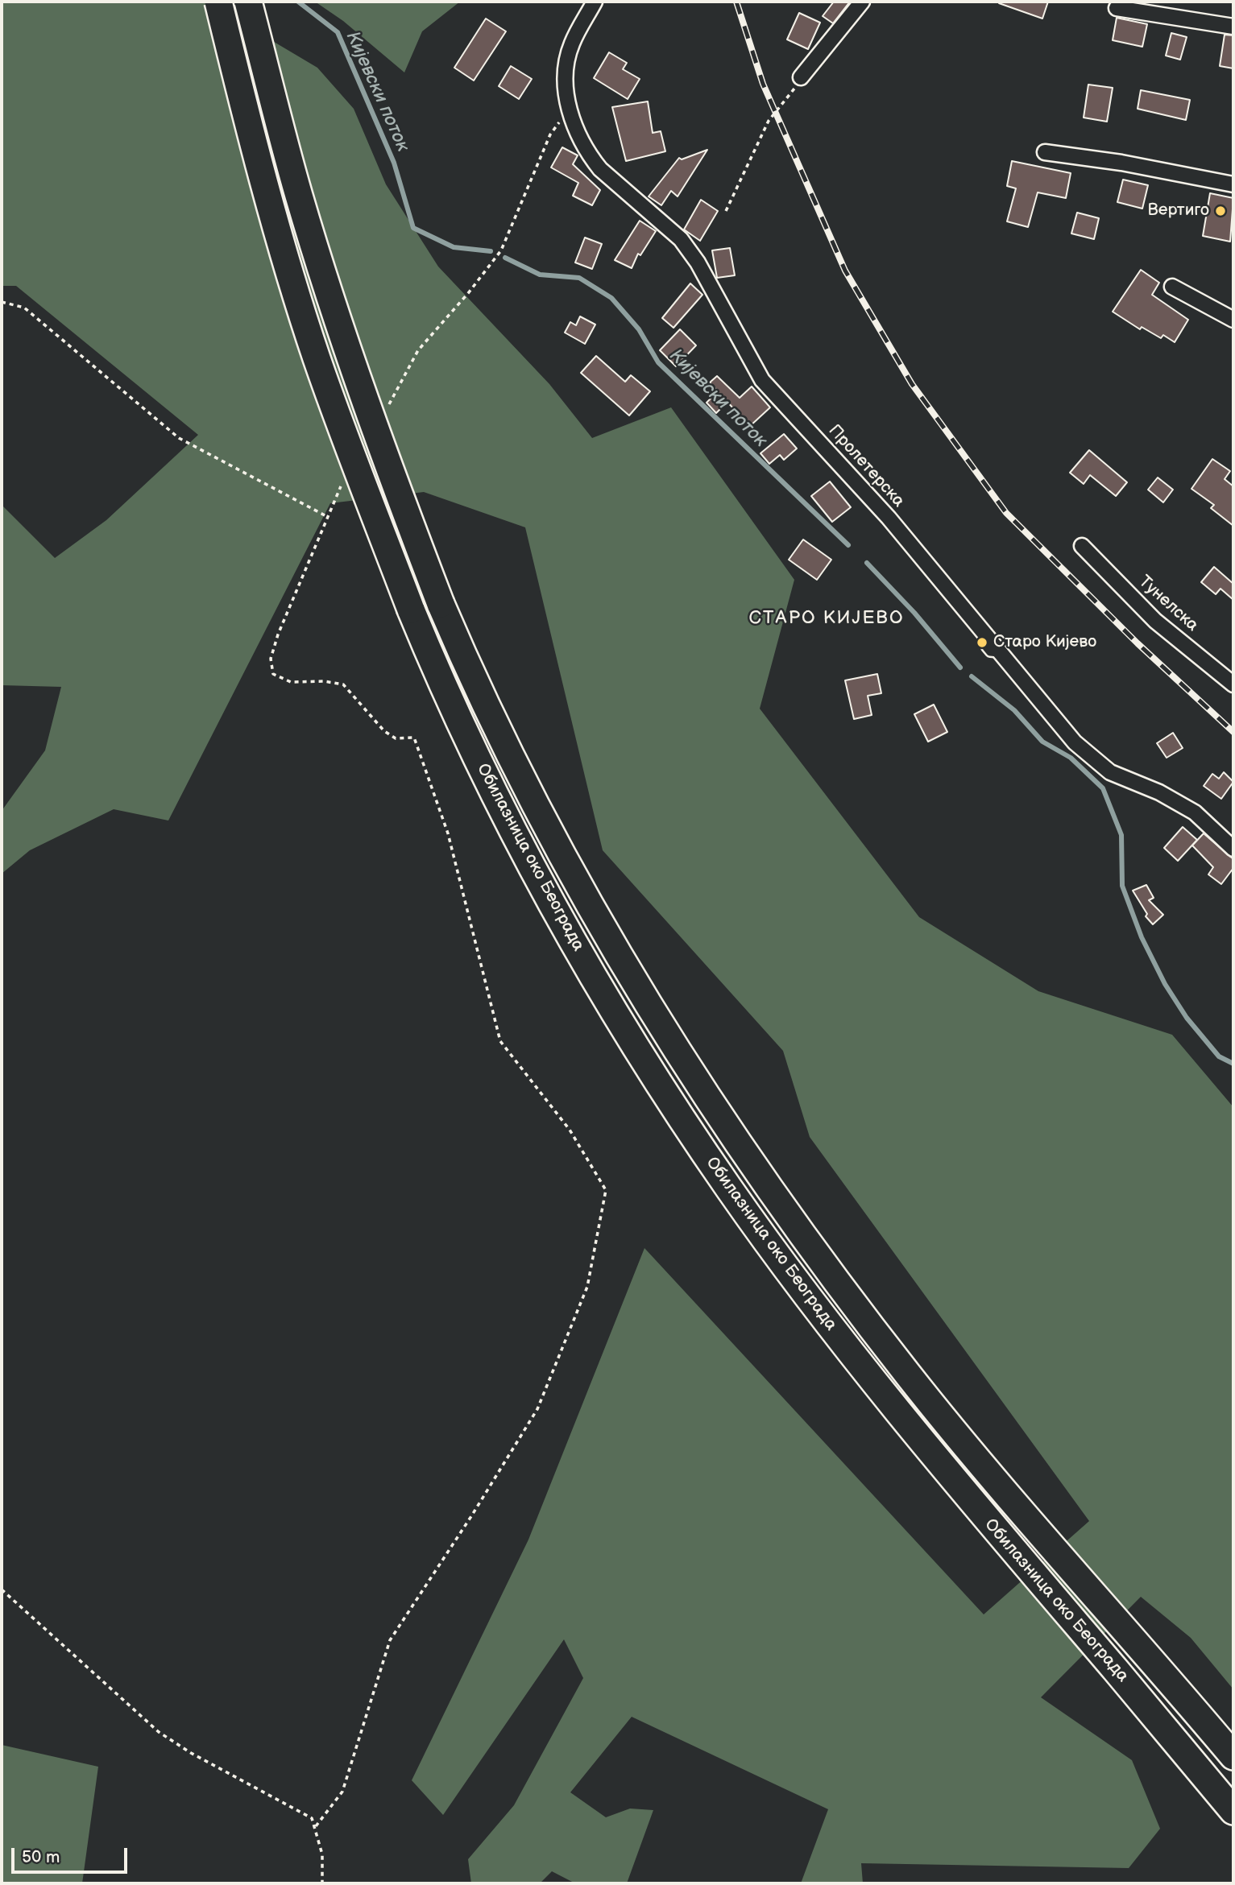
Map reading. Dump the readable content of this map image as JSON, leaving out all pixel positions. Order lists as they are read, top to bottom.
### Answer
{
  "streets": {
    "highway": ["Обилазница око Београда"],
    "street": ["Пролетерска", "Тунелска"]
  },
  "districts": ["СТАРО КИЈЕВО"],
  "water": ["Кијевски поток"],
  "places": ["Вертиго", "Старо Кијево"],
  "scale_bar": "50 m"
}
